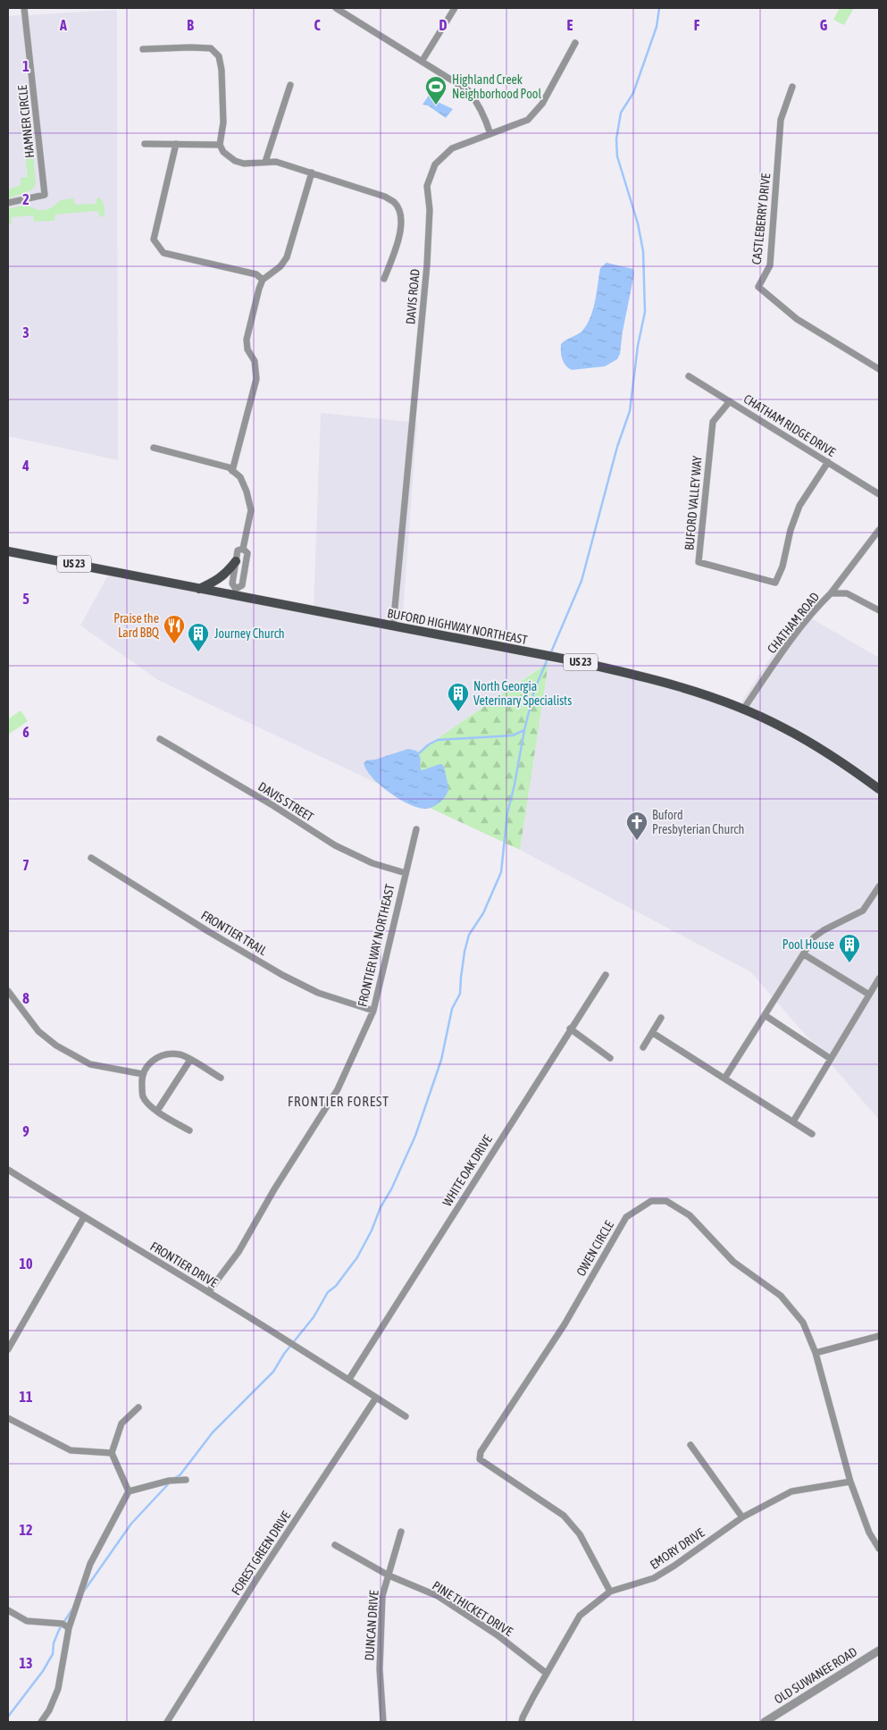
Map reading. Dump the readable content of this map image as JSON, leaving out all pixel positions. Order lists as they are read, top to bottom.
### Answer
{
  "streets": {
    "main road": ["US 23", "BUFORD HIGHWAY NORTHEAST"],
    "street": [
      "HAMNER CIRCLE",
      "CASTLEBERRY DRIVE",
      "DAVIS ROAD",
      "CHATHAM RIDGE DRIVE",
      "BUFORD VALLEY WAY",
      "CHATHAM ROAD",
      "DAVIS STREET",
      "FRONTIER TRAIL",
      "FRONTIER WAY NORTHEAST",
      "WHITE OAK DRIVE",
      "OWEN CIRCLE",
      "FRONTIER DRIVE",
      "EMORY DRIVE",
      "FOREST GREEN DRIVE",
      "PINE THICKET DRIVE",
      "DUNCAN DRIVE",
      "OLD SUWANEE ROAD"
    ]
  },
  "crossings": [
    ["DAVIS ROAD", "BUFORD HIGHWAY NORTHEAST"],
    ["CHATHAM RIDGE DRIVE", "BUFORD VALLEY WAY"],
    ["CHATHAM ROAD", "BUFORD HIGHWAY NORTHEAST"],
    ["DAVIS STREET", "FRONTIER WAY NORTHEAST"],
    ["FRONTIER TRAIL", "FRONTIER WAY NORTHEAST"],
    ["FRONTIER WAY NORTHEAST", "FRONTIER DRIVE"],
    ["WHITE OAK DRIVE", "FRONTIER DRIVE"],
    ["OWEN CIRCLE", "EMORY DRIVE"],
    ["FRONTIER DRIVE", "FOREST GREEN DRIVE"],
    ["EMORY DRIVE", "PINE THICKET DRIVE"],
    ["PINE THICKET DRIVE", "DUNCAN DRIVE"]
  ],
  "districts": ["FRONTIER FOREST"],
  "places": {
    "sports": ["Highland Creek Neighborhood Pool"],
    "restaurant": ["Praise the Lard BBQ"],
    "building": ["Journey Church", "North Georgia Veterinary Specialists", "Pool House"],
    "church": ["Buford Presbyterian Church"]
  },
  "grid": {
    "columns": [
      "A",
      "B",
      "C",
      "D",
      "E",
      "F",
      "G"
    ],
    "rows": [
      "1",
      "2",
      "3",
      "4",
      "5",
      "6",
      "7",
      "8",
      "9",
      "10",
      "11",
      "12",
      "13"
    ]
  }
}
